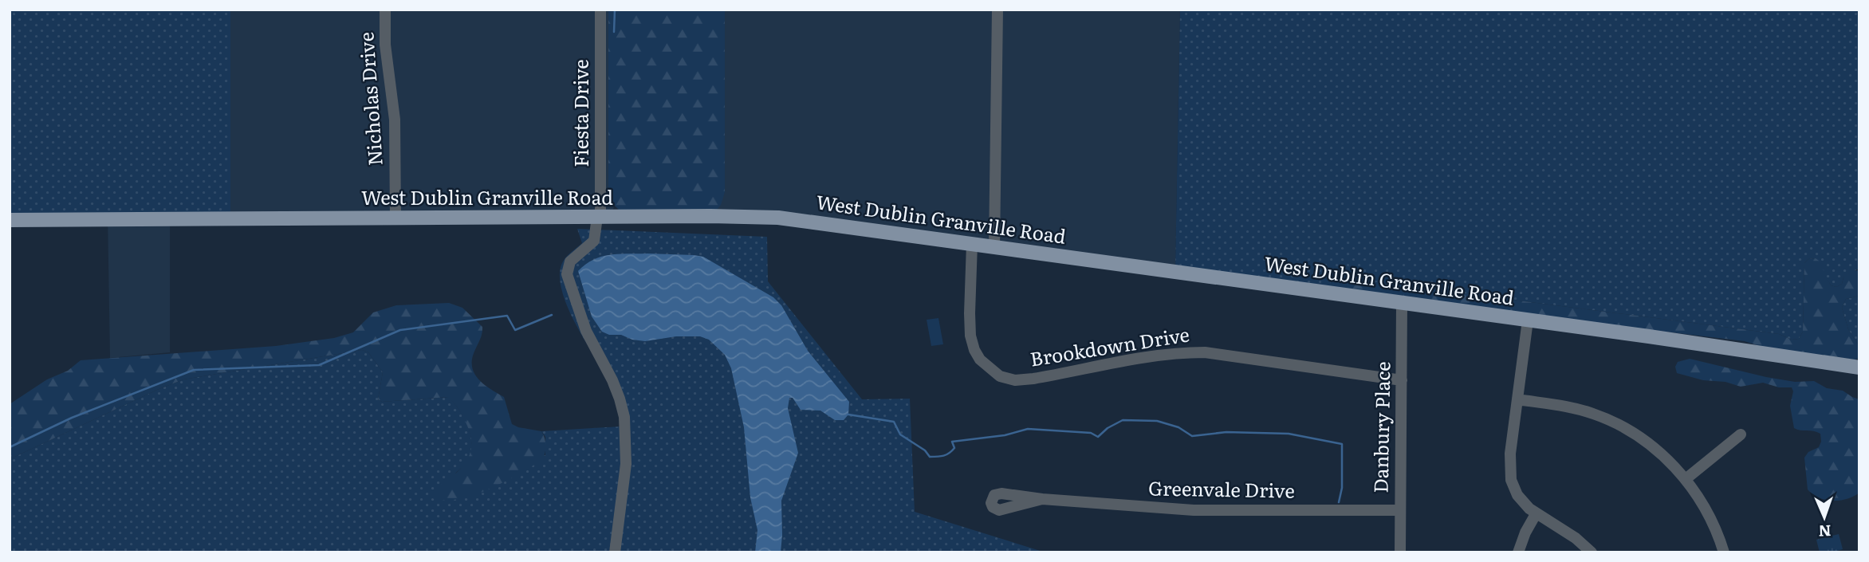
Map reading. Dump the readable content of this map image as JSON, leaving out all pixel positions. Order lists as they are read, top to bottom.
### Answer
{
  "streets": {
    "main road": ["West Dublin Granville Road"],
    "street": [
      "Nicholas Drive",
      "Fiesta Drive",
      "Brookdown Drive",
      "Danbury Place",
      "Greenvale Drive"
    ]
  },
  "crossings": [
    ["Nicholas Drive", "West Dublin Granville Road"],
    ["Fiesta Drive", "West Dublin Granville Road"],
    ["West Dublin Granville Road", "Brookdown Drive"],
    ["West Dublin Granville Road", "Danbury Place"],
    ["Brookdown Drive", "Danbury Place"],
    ["Danbury Place", "Greenvale Drive"]
  ],
  "north": "bottom"
}
